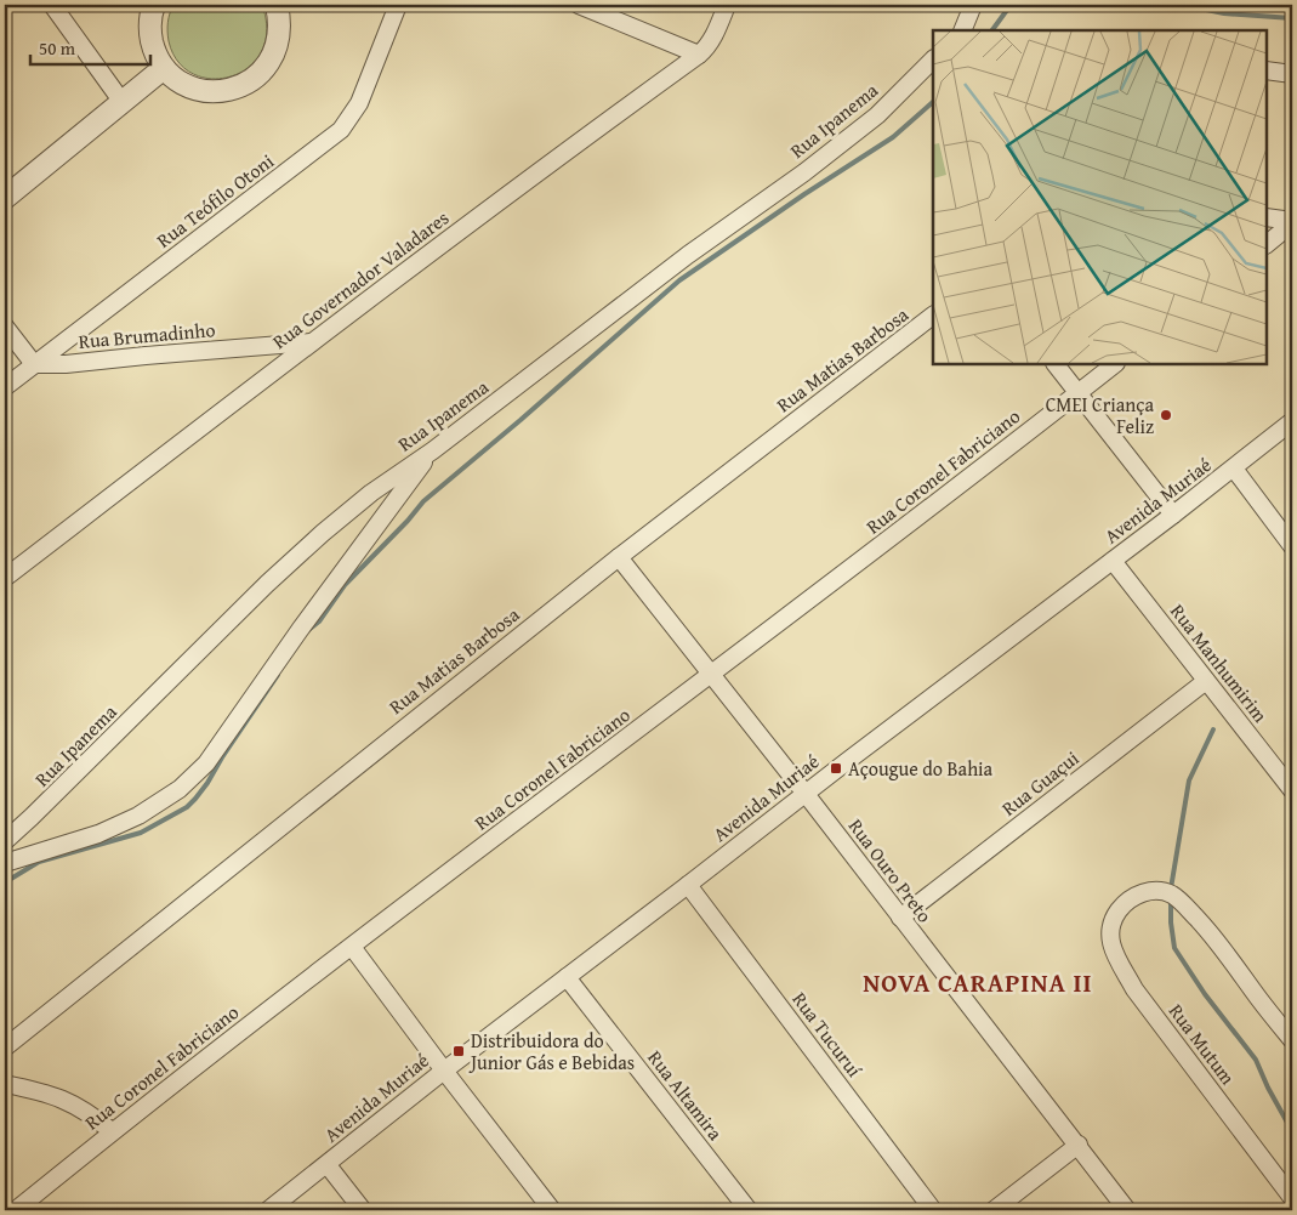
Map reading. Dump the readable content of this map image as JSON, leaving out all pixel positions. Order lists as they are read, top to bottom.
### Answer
{
  "streets": {
    "street": [
      "Rua Ipanema",
      "Rua Teófilo Otoni",
      "Rua Governador Valadares",
      "Rua Brumadinho",
      "Rua Matias Barbosa",
      "Rua Coronel Fabriciano",
      "Avenida Muriaé",
      "Rua Manhumirim",
      "Rua Guaçui",
      "Rua Ouro Preto",
      "Rua Tucuruí",
      "Rua Mutum",
      "Rua Altamira"
    ]
  },
  "crossings": [
    ["Rua Teófilo Otoni", "Rua Brumadinho"],
    ["Rua Governador Valadares", "Rua Brumadinho"],
    ["Rua Matias Barbosa", "Rua Ouro Preto"],
    ["Rua Coronel Fabriciano", "Rua Ouro Preto"],
    ["Avenida Muriaé", "Rua Manhumirim"],
    ["Avenida Muriaé", "Rua Ouro Preto"],
    ["Avenida Muriaé", "Rua Tucuruí"],
    ["Avenida Muriaé", "Rua Altamira"],
    ["Rua Manhumirim", "Rua Guaçui"],
    ["Rua Guaçui", "Rua Ouro Preto"]
  ],
  "districts": ["NOVA CARAPINA II"],
  "places": {
    "other": ["CMEI Criança Feliz"],
    "transit": ["Açougue do Bahia", "Distribuidora do Junior Gás e Bebidas"]
  },
  "scale_bar": "50 m"
}
